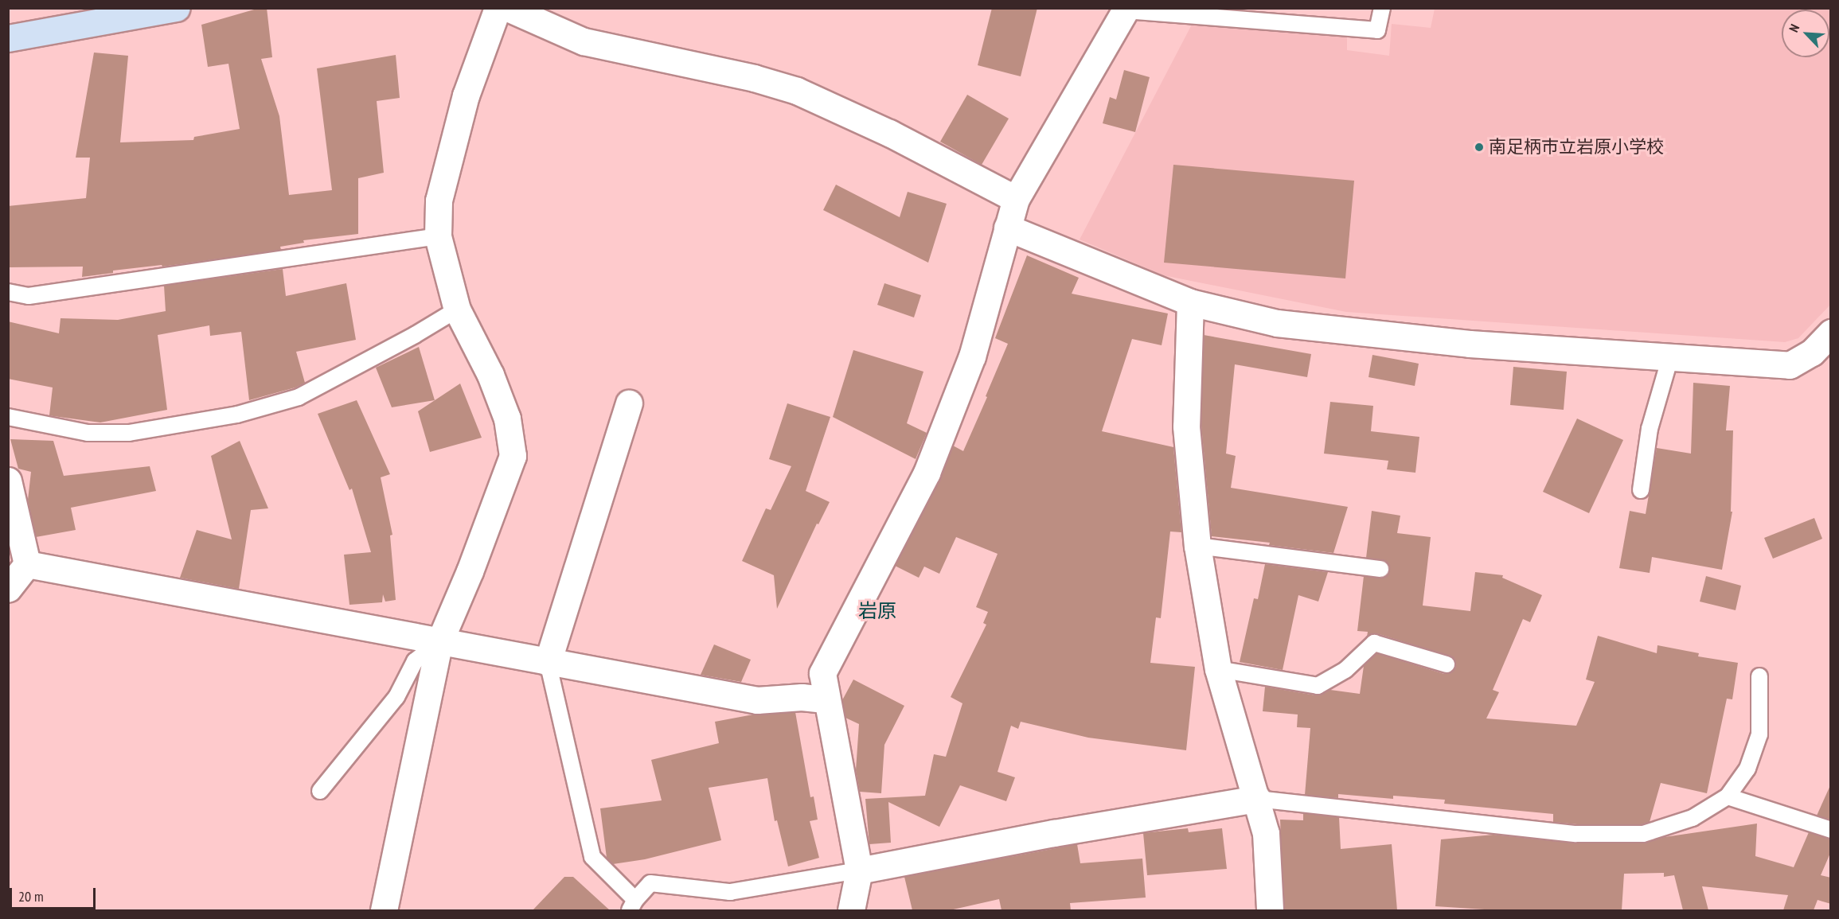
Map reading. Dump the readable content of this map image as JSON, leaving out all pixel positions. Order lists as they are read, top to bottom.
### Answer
{
  "districts": ["岩原"],
  "places": ["南足柄市立岩原小学校"],
  "scale_bar": "20 m",
  "north": "top left"
}
